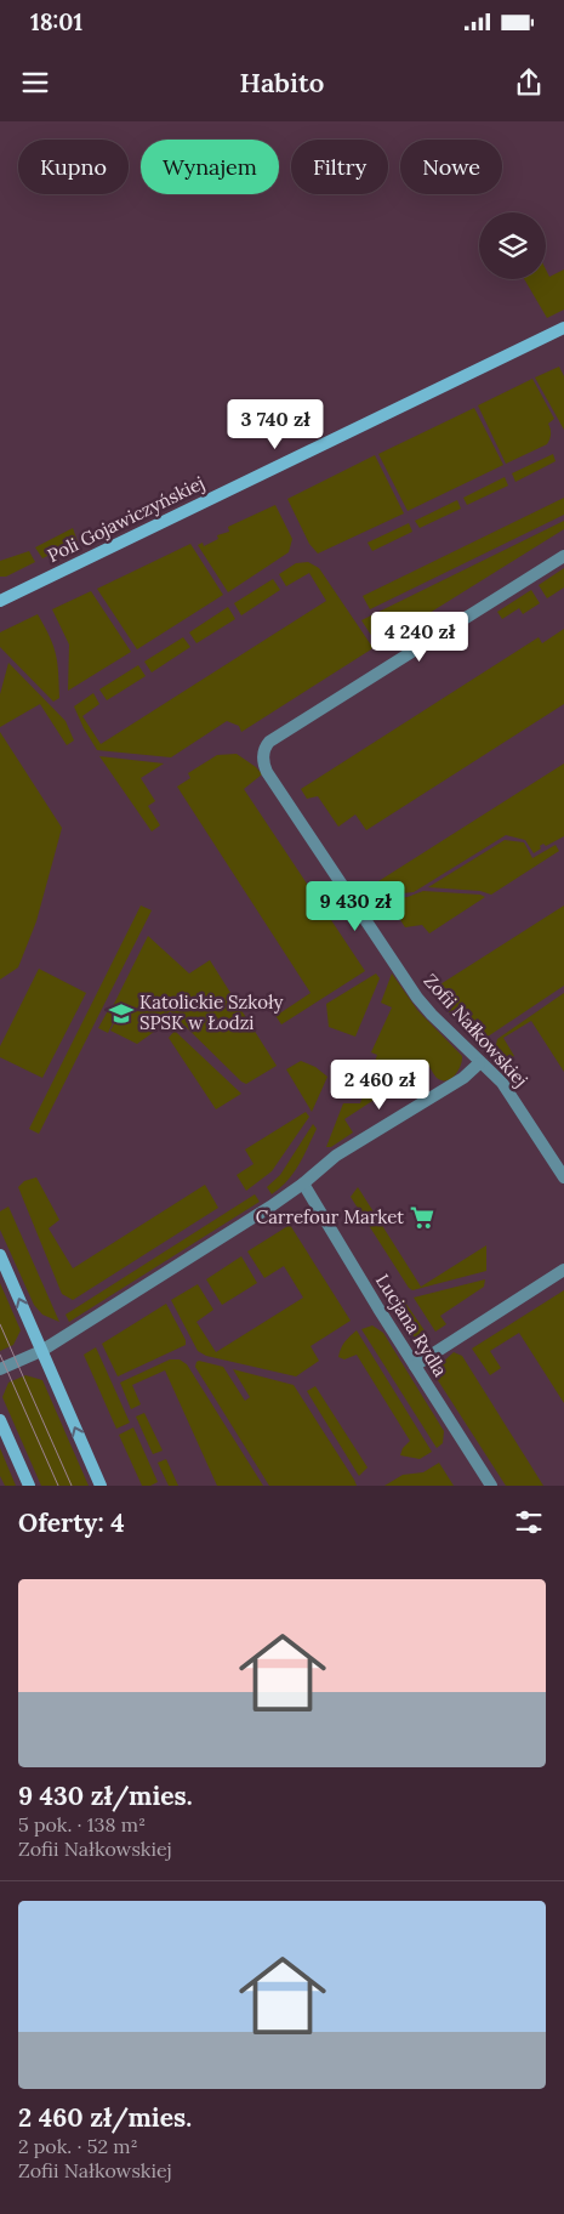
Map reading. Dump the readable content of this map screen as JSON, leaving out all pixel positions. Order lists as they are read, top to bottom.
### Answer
{
  "streets": {
    "street": ["Poli Gojawiczyńskiej", "Zofii Nałkowskiej", "Lucjana Rydla"]
  },
  "crossings": [
    ["Zofii Nałkowskiej", "Lucjana Rydla"]
  ],
  "places": {
    "school or university": ["Katolickie Szkoły SPSK w Łodzi"],
    "supermarket": ["Carrefour Market"]
  },
  "page": {
    "status": "18:01",
    "header": "Habito",
    "chip": [
      "Kupno",
      "Wynajem",
      "Filtry",
      "Nowe"
    ],
    "price": [
      "3 740 zł",
      "4 240 zł",
      "9 430 zł",
      "2 460 zł"
    ],
    "heading": "Oferty: 4",
    "list": [
      {
        "name": "9 430 zł/mies.",
        "note": "5 pok. · 138 m² · Zofii Nałkowskiej"
      },
      {
        "name": "2 460 zł/mies.",
        "note": "2 pok. · 52 m² · Zofii Nałkowskiej"
      }
    ]
  }
}
